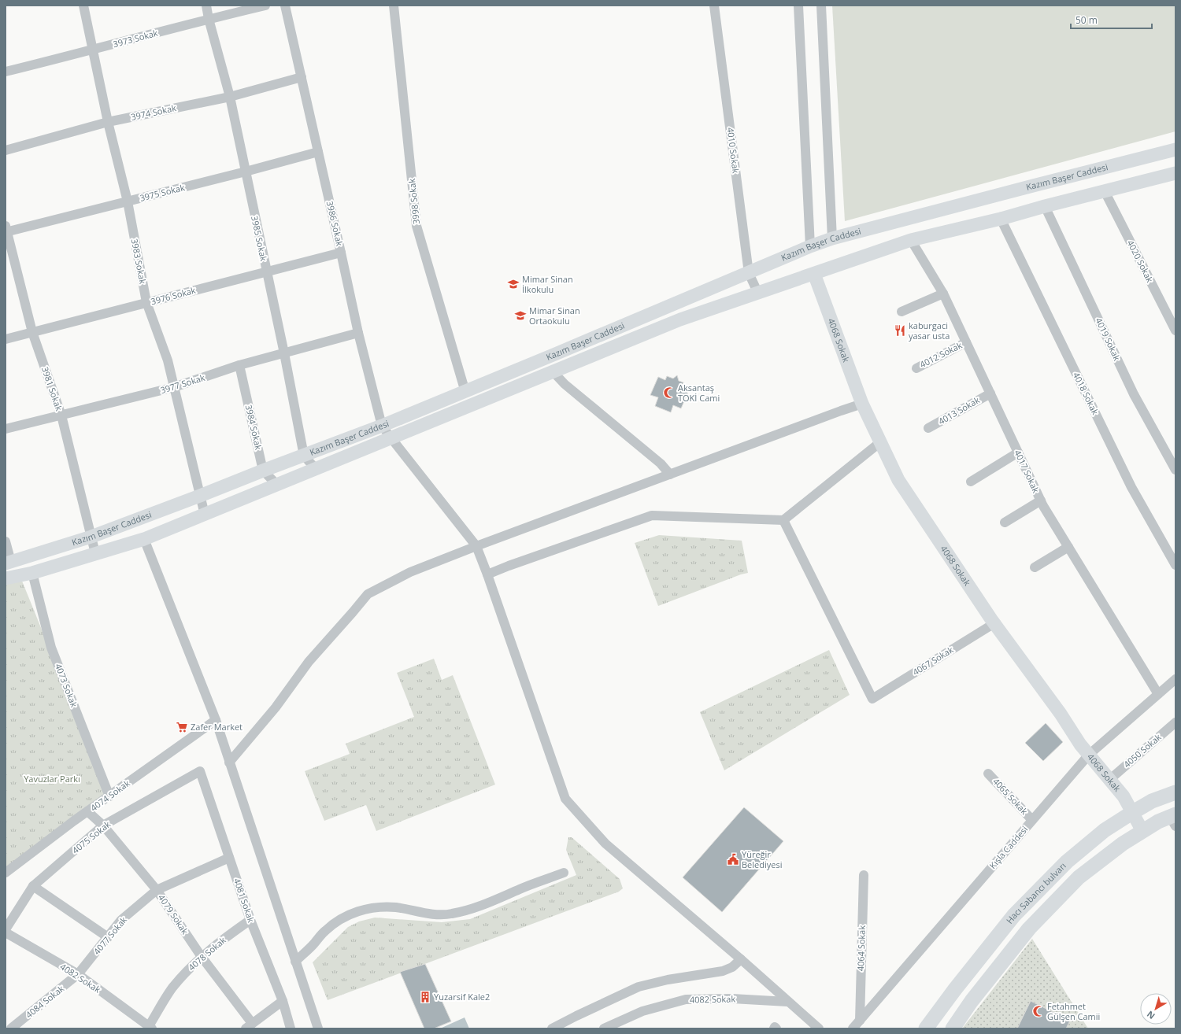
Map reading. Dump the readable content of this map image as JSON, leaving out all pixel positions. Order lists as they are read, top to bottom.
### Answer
{
  "streets": {
    "main road": ["Kazım Başer Caddesi", "4068 Sokak", "Hacı Sabancı bulvarı"],
    "street": [
      "3973 Sokak",
      "3974 Sokak",
      "4010 Sokak",
      "3975 Sokak",
      "3998 Sokak",
      "3986 Sokak",
      "3985 Sokak",
      "3983 Sokak",
      "4020 Sokak",
      "3976 Sokak",
      "4019 Sokak",
      "4012 Sokak",
      "3977 Sokak",
      "3981 Sokak",
      "4018 Sokak",
      "4013 Sokak",
      "3984 Sokak",
      "4017 Sokak",
      "4067 Sokak",
      "4073 Sokak",
      "4050 Sokak",
      "4074 Sokak",
      "4065 Sokak",
      "4075 Sokak",
      "Kışla Caddesi",
      "4081 Sokak",
      "4079 Sokak",
      "4077 Sokak",
      "4064 Sokak",
      "4078 Sokak",
      "4082 Sokak",
      "4084 Sokak"
    ]
  },
  "crossings": [
    ["3973 Sokak", "3985 Sokak"],
    ["3973 Sokak", "3983 Sokak"],
    ["3974 Sokak", "3986 Sokak"],
    ["3974 Sokak", "3985 Sokak"],
    ["3974 Sokak", "3983 Sokak"],
    ["4010 Sokak", "Kazım Başer Caddesi"],
    ["Kazım Başer Caddesi", "3998 Sokak"],
    ["Kazım Başer Caddesi", "3986 Sokak"],
    ["Kazım Başer Caddesi", "3985 Sokak"],
    ["Kazım Başer Caddesi", "3983 Sokak"],
    ["Kazım Başer Caddesi", "4020 Sokak"],
    ["Kazım Başer Caddesi", "4019 Sokak"],
    ["Kazım Başer Caddesi", "4068 Sokak"],
    ["Kazım Başer Caddesi", "3981 Sokak"],
    ["Kazım Başer Caddesi", "4018 Sokak"],
    ["Kazım Başer Caddesi", "3984 Sokak"],
    ["Kazım Başer Caddesi", "4017 Sokak"],
    ["Kazım Başer Caddesi", "4073 Sokak"],
    ["3975 Sokak", "3986 Sokak"],
    ["3975 Sokak", "3985 Sokak"],
    ["3975 Sokak", "3983 Sokak"],
    ["3975 Sokak", "3981 Sokak"],
    ["3986 Sokak", "3976 Sokak"],
    ["3986 Sokak", "3977 Sokak"],
    ["3986 Sokak", "4082 Sokak"],
    ["3985 Sokak", "3976 Sokak"],
    ["3985 Sokak", "3977 Sokak"],
    ["3983 Sokak", "3976 Sokak"],
    ["3983 Sokak", "3977 Sokak"],
    ["3976 Sokak", "3981 Sokak"],
    ["4068 Sokak", "4067 Sokak"],
    ["4068 Sokak", "4050 Sokak"],
    ["4068 Sokak", "Kışla Caddesi"],
    ["4068 Sokak", "Hacı Sabancı bulvarı"],
    ["4012 Sokak", "4017 Sokak"],
    ["3977 Sokak", "3981 Sokak"],
    ["3977 Sokak", "3984 Sokak"],
    ["4013 Sokak", "4017 Sokak"],
    ["4017 Sokak", "Kışla Caddesi"],
    ["4073 Sokak", "4074 Sokak"],
    ["4074 Sokak", "4079 Sokak"],
    ["4065 Sokak", "Kışla Caddesi"],
    ["4075 Sokak", "4081 Sokak"],
    ["4075 Sokak", "4079 Sokak"],
    ["Kışla Caddesi", "4064 Sokak"],
    ["4081 Sokak", "4077 Sokak"],
    ["4081 Sokak", "4078 Sokak"],
    ["4079 Sokak", "4077 Sokak"],
    ["4079 Sokak", "4078 Sokak"],
    ["4077 Sokak", "4082 Sokak"],
    ["4077 Sokak", "4084 Sokak"],
    ["4078 Sokak", "4082 Sokak"],
    ["4082 Sokak", "4084 Sokak"]
  ],
  "parks": ["Yavuzlar Parkı"],
  "places": {
    "school or university": ["Mimar Sinan İlkokulu", "Mimar Sinan Ortaokulu"],
    "restaurant": ["kaburgaci yasar usta"],
    "mosque": ["Aksantaş TOKİ Cami", "Fetahmet Gülşen Camii"],
    "supermarket": ["Zafer Market"],
    "public building": ["Yüreğir Belediyesi"],
    "building": ["Yuzarsif Kale2"]
  },
  "scale_bar": "50 m",
  "north": "bottom left"
}
